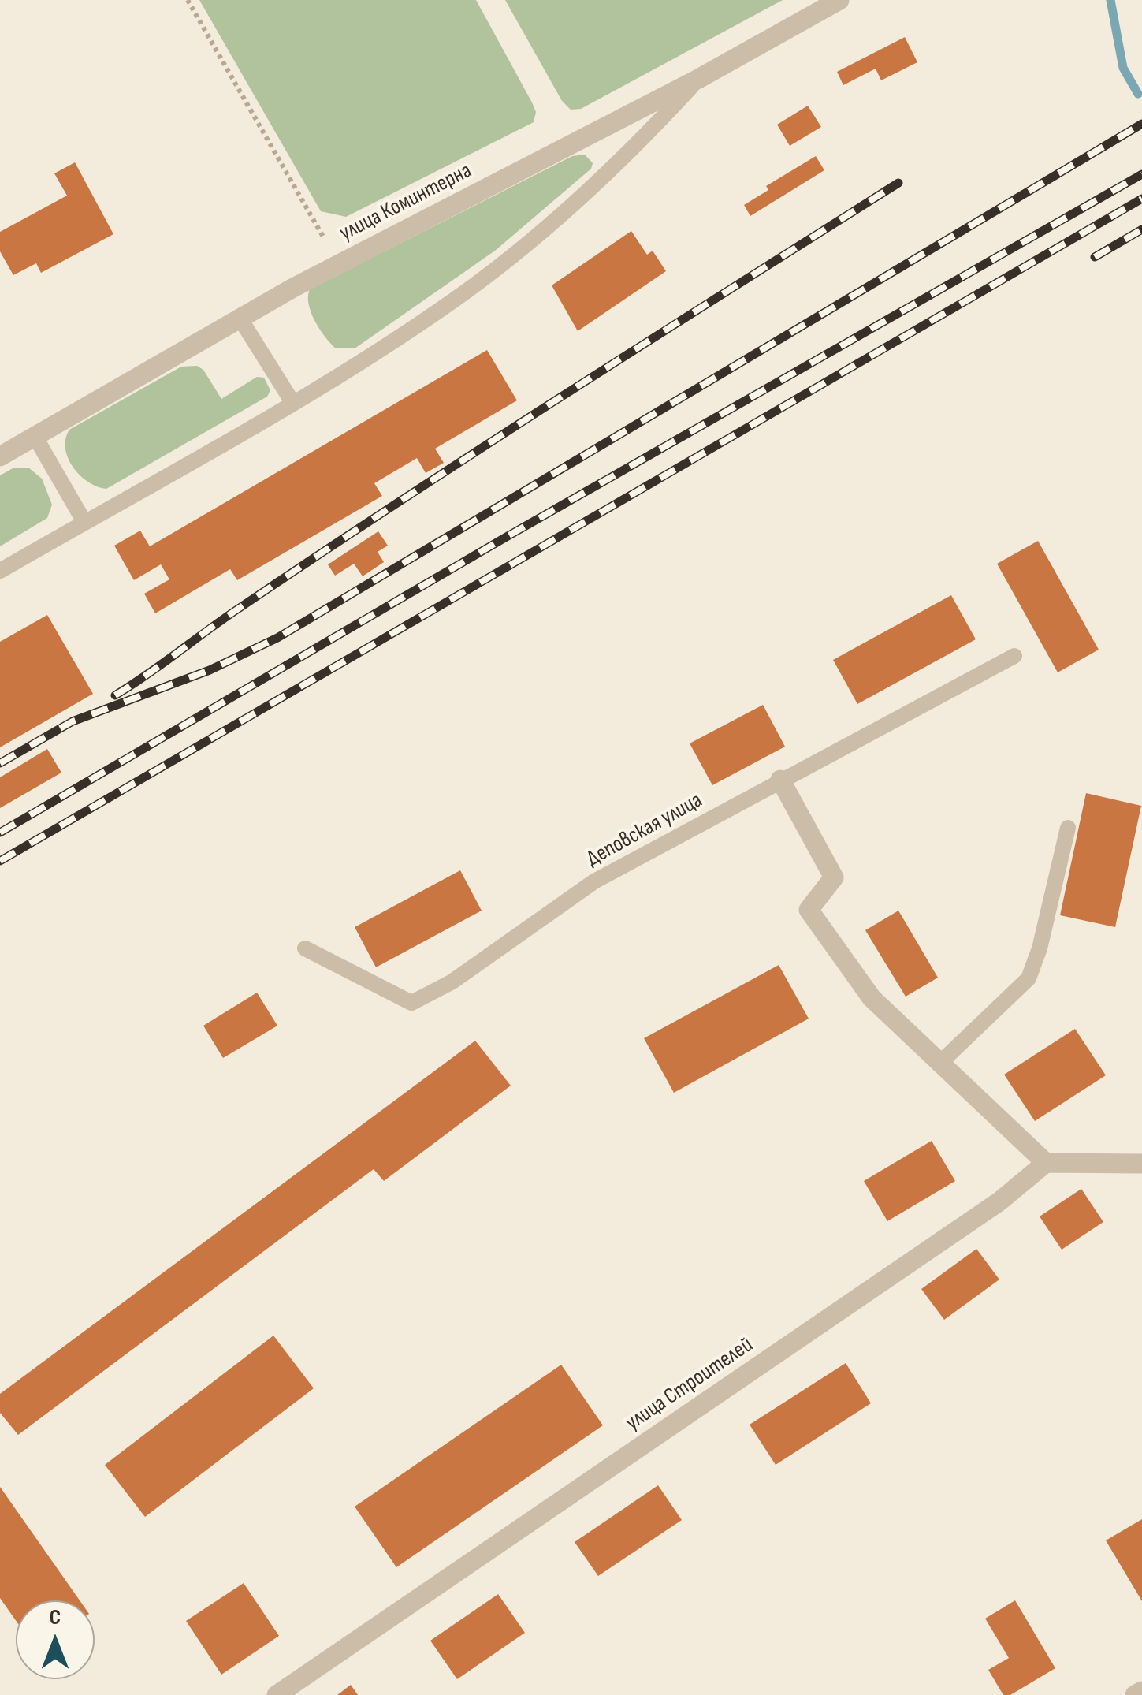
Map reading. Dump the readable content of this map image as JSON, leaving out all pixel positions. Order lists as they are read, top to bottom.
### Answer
{
  "streets": {
    "street": ["улица Коминтерна", "улица Строителей"],
    "lane": ["Деповская улица"]
  },
  "north": "top"
}
